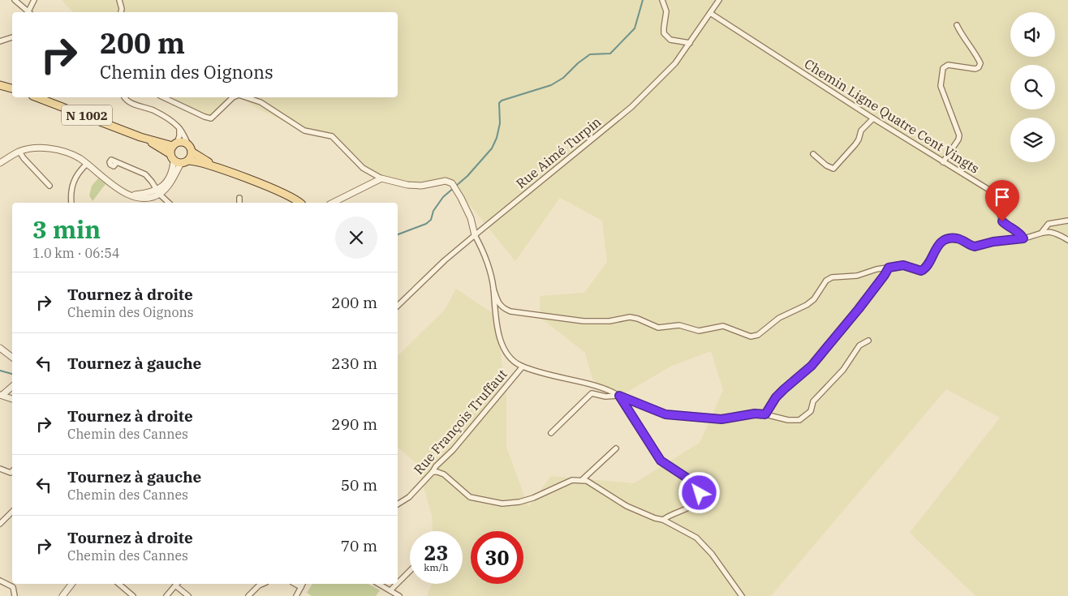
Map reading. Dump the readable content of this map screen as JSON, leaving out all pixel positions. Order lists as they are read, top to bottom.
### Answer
{
  "streets": {
    "main road": ["N 1002"],
    "street": ["Chemin Ligne Quatre Cent Vingts", "Rue Aimé Turpin", "Rue François Truffaut"]
  },
  "crossings": [
    ["Chemin Ligne Quatre Cent Vingts", "Rue Aimé Turpin"]
  ],
  "page": {
    "turn": ["200 m", "Chemin des Oignons"],
    "heading": ["3 min", "1.0 km · 06:54"],
    "list": [
      {
        "name": "Tournez à droite",
        "note": "Chemin des Oignons",
        "value": "200 m"
      },
      {
        "name": "Tournez à gauche",
        "value": "230 m"
      },
      {
        "name": "Tournez à droite",
        "note": "Chemin des Cannes",
        "value": "290 m"
      },
      {
        "name": "Tournez à gauche",
        "note": "Chemin des Cannes",
        "value": "50 m"
      },
      {
        "name": "Tournez à droite",
        "note": "Chemin des Cannes",
        "value": "70 m"
      }
    ],
    "speed": "23 km/h",
    "limit": "30"
  }
}
